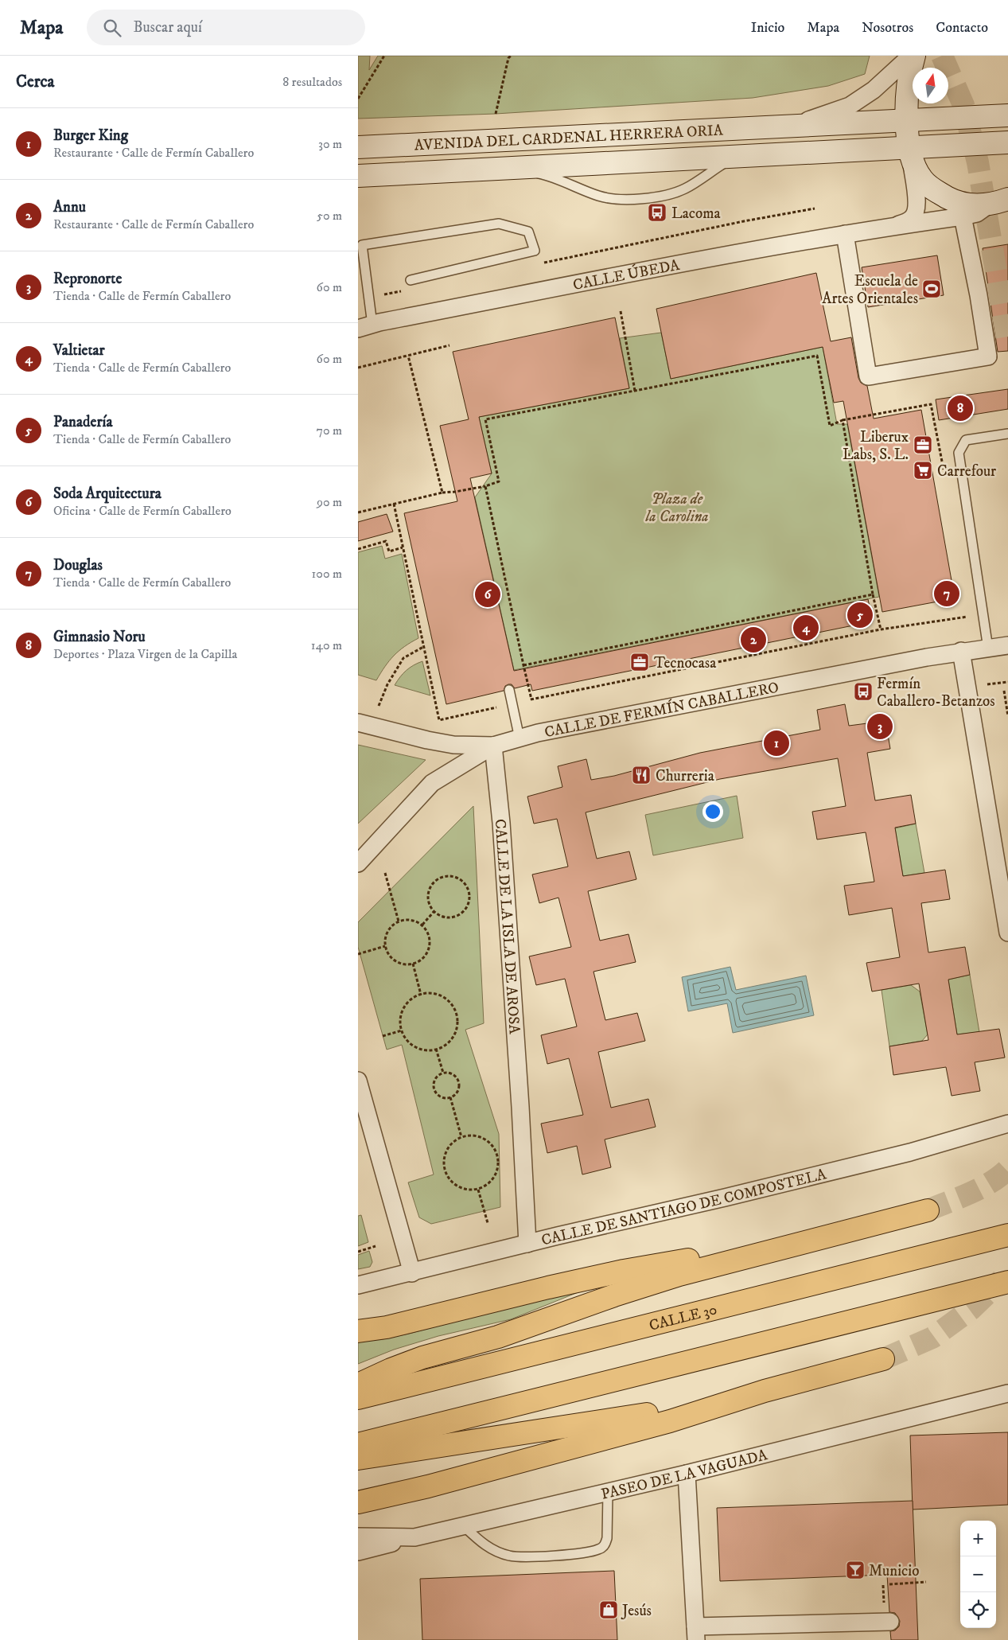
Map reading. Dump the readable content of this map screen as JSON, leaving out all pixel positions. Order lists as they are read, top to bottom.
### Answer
{
  "streets": {
    "highway": ["CALLE 30"],
    "main road": ["AVENIDA DEL CARDENAL HERRERA ORIA"],
    "street": [
      "CALLE ÚBEDA",
      "CALLE DE FERMÍN CABALLERO",
      "CALLE DE LA ISLA DE AROSA",
      "CALLE DE SANTIAGO DE COMPOSTELA",
      "PASEO DE LA VAGUADA"
    ]
  },
  "crossings": [
    ["AVENIDA DEL CARDENAL HERRERA ORIA", "CALLE ÚBEDA"],
    ["CALLE DE FERMÍN CABALLERO", "CALLE DE LA ISLA DE AROSA"],
    ["CALLE DE LA ISLA DE AROSA", "CALLE DE SANTIAGO DE COMPOSTELA"]
  ],
  "parks": ["Plaza de la Carolina"],
  "places": {
    "bus stop": ["Lacoma", "Fermín Caballero-Betanzos"],
    "sports": ["Escuela de Artes Orientales"],
    "office": ["Liberux Labs, S. L.", "Tecnocasa"],
    "supermarket": ["Carrefour"],
    "restaurant": ["Churreria"],
    "bar": ["Municio"],
    "shop": ["Jesús"]
  },
  "north": "top",
  "page": {
    "header": "Mapa",
    "search": "Buscar aquí",
    "nav": [
      "Inicio",
      "Mapa",
      "Nosotros",
      "Contacto"
    ],
    "heading": ["Cerca", "8 resultados"],
    "list": [
      {
        "mark": "1",
        "name": "Burger King",
        "note": "Restaurante · Calle de Fermín Caballero",
        "value": "30 m"
      },
      {
        "mark": "2",
        "name": "Annu",
        "note": "Restaurante · Calle de Fermín Caballero",
        "value": "50 m"
      },
      {
        "mark": "3",
        "name": "Repronorte",
        "note": "Tienda · Calle de Fermín Caballero",
        "value": "60 m"
      },
      {
        "mark": "4",
        "name": "Valtietar",
        "note": "Tienda · Calle de Fermín Caballero",
        "value": "60 m"
      },
      {
        "mark": "5",
        "name": "Panadería",
        "note": "Tienda · Calle de Fermín Caballero",
        "value": "70 m"
      },
      {
        "mark": "6",
        "name": "Soda Arquitectura",
        "note": "Oficina · Calle de Fermín Caballero",
        "value": "90 m"
      },
      {
        "mark": "7",
        "name": "Douglas",
        "note": "Tienda · Calle de Fermín Caballero",
        "value": "100 m"
      },
      {
        "mark": "8",
        "name": "Gimnasio Noru",
        "note": "Deportes · Plaza Virgen de la Capilla",
        "value": "140 m"
      }
    ],
    "pins": [
      "8",
      "7",
      "6",
      "5",
      "4",
      "2",
      "3",
      "1"
    ],
    "map_buttons": ["+", "−"]
  }
}
